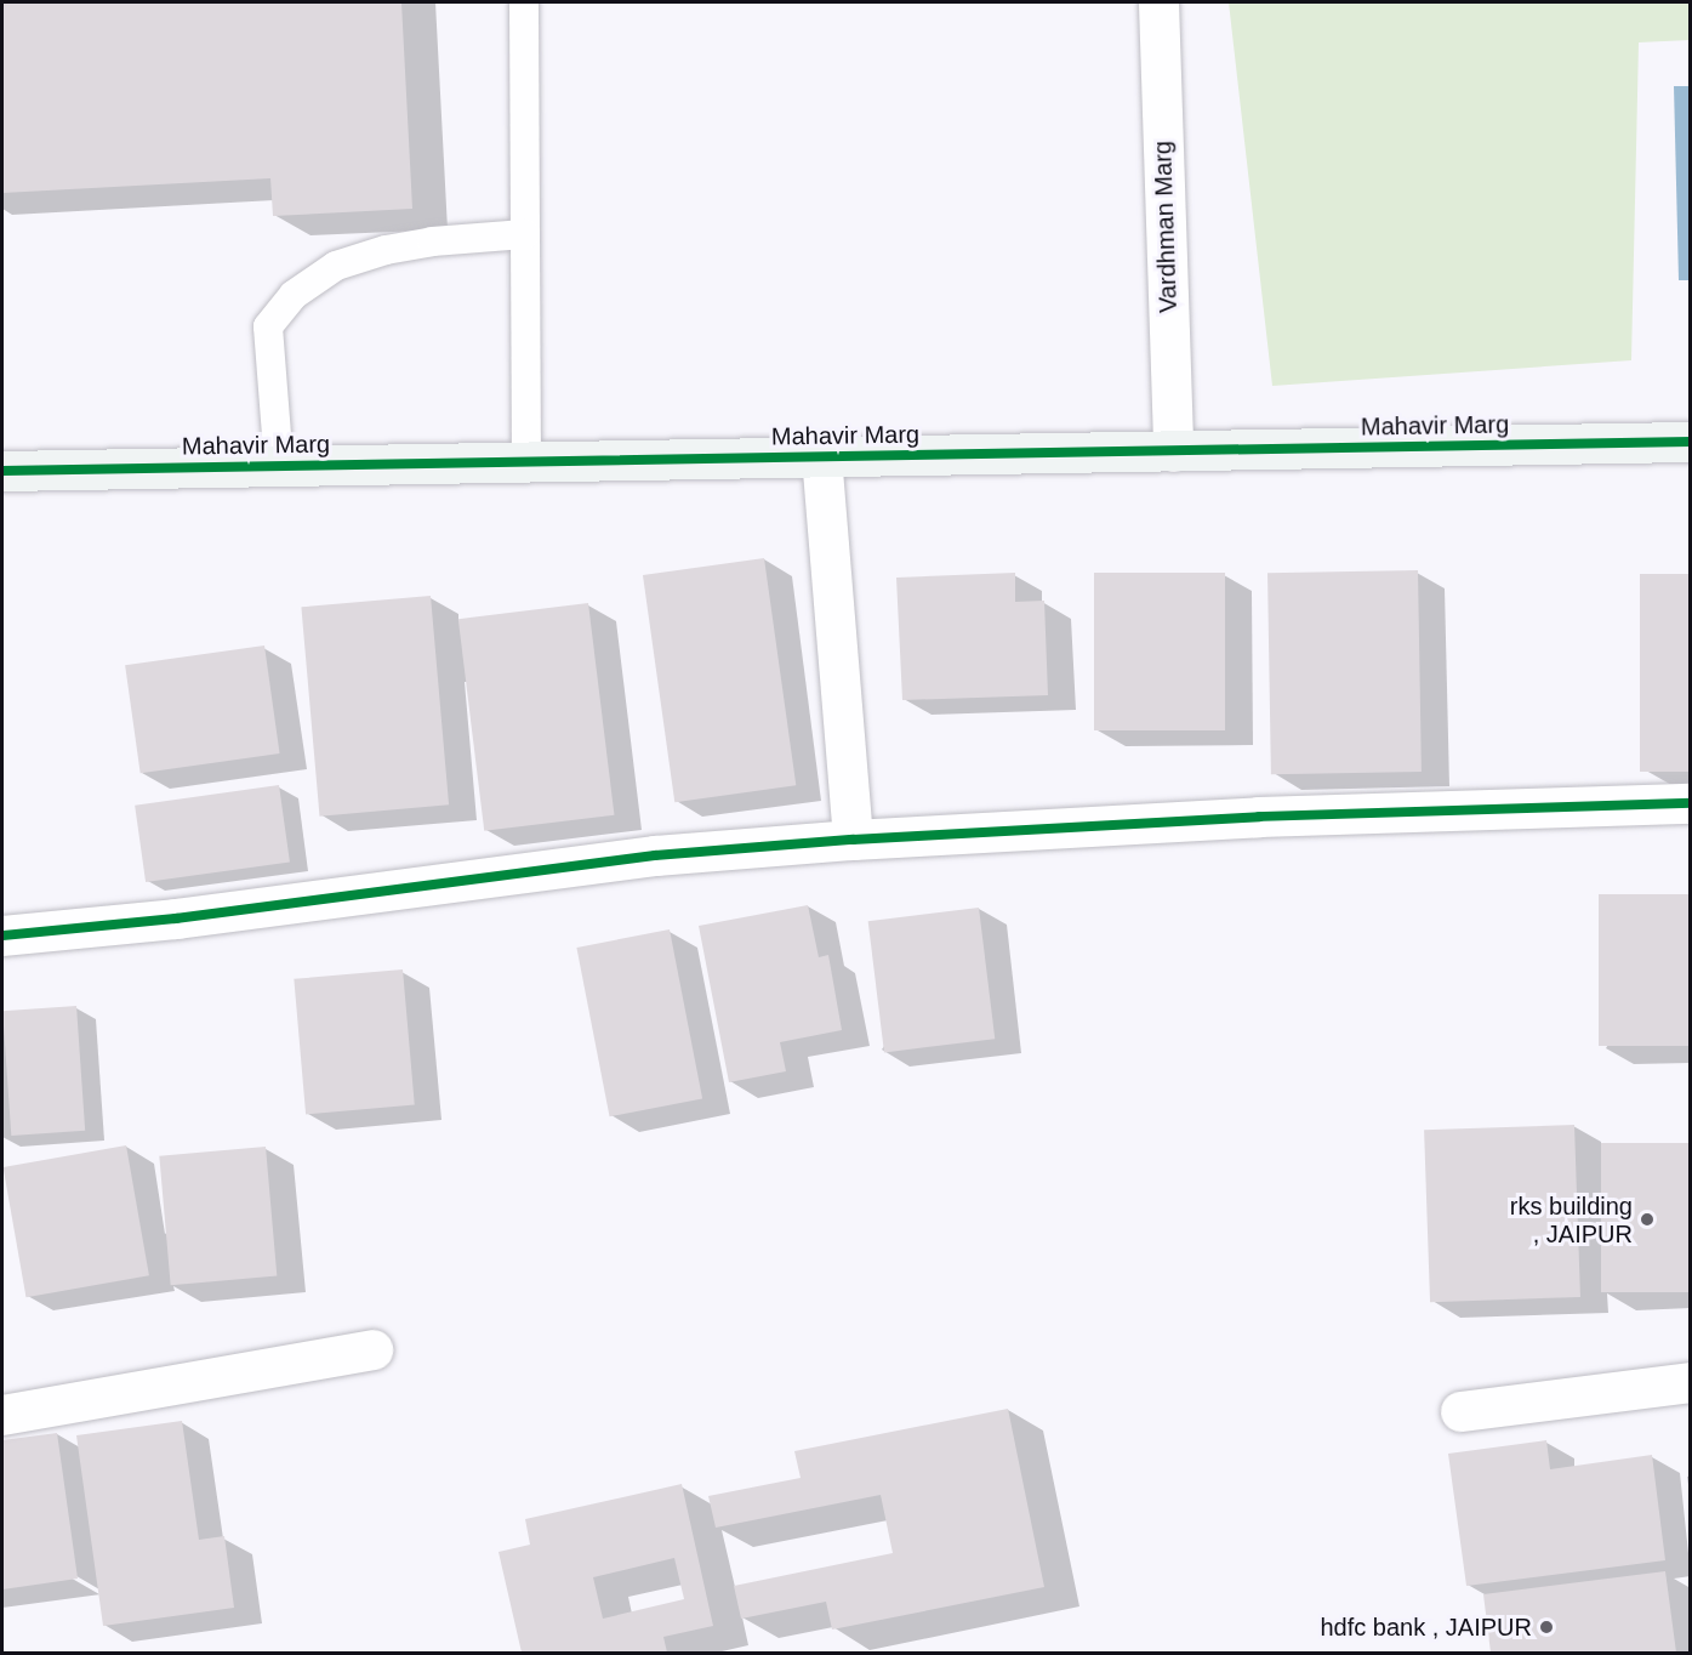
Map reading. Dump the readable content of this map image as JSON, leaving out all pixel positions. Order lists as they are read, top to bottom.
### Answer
{
  "streets": {
    "street": ["Vardhman Marg", "Mahavir Marg"]
  },
  "crossings": [
    ["Vardhman Marg", "Mahavir Marg"]
  ],
  "places": ["rks building , JAIPUR", "hdfc bank , JAIPUR"]
}
